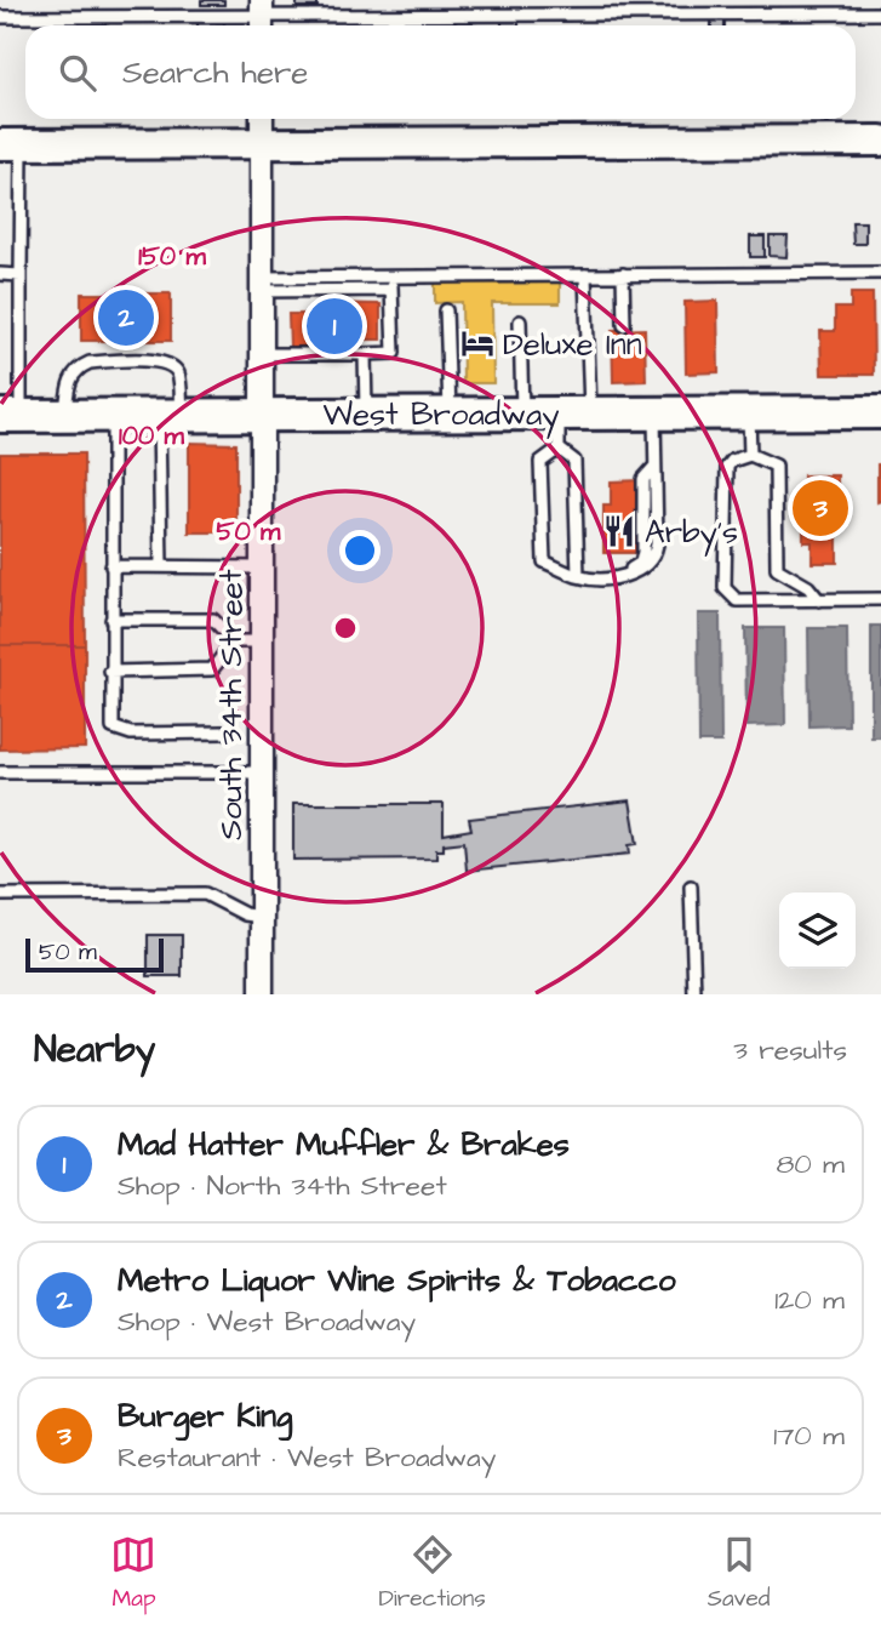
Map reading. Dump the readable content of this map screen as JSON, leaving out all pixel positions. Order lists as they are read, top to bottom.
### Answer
{
  "streets": {
    "main road": ["West Broadway"],
    "street": ["South 34th Street"]
  },
  "crossings": [
    ["West Broadway", "South 34th Street"]
  ],
  "places": {
    "hotel": ["Deluxe Inn"],
    "restaurant": ["Arby's"]
  },
  "scale_bar": "50 m",
  "page": {
    "search": "Search here",
    "pins": ["2", "1", "3"],
    "scale": "50 m",
    "heading": ["Nearby", "3 results"],
    "list": [
      {
        "mark": "1",
        "name": "Mad Hatter Muffler & Brakes",
        "note": "Shop · North 34th Street",
        "value": "80 m"
      },
      {
        "mark": "2",
        "name": "Metro Liquor Wine Spirits & Tobacco",
        "note": "Shop · West Broadway",
        "value": "120 m"
      },
      {
        "mark": "3",
        "name": "Burger King",
        "note": "Restaurant · West Broadway",
        "value": "170 m"
      }
    ],
    "nav": ["Map", "Directions", "Saved"]
  },
  "rings": ["150 m", "100 m", "50 m"]
}
